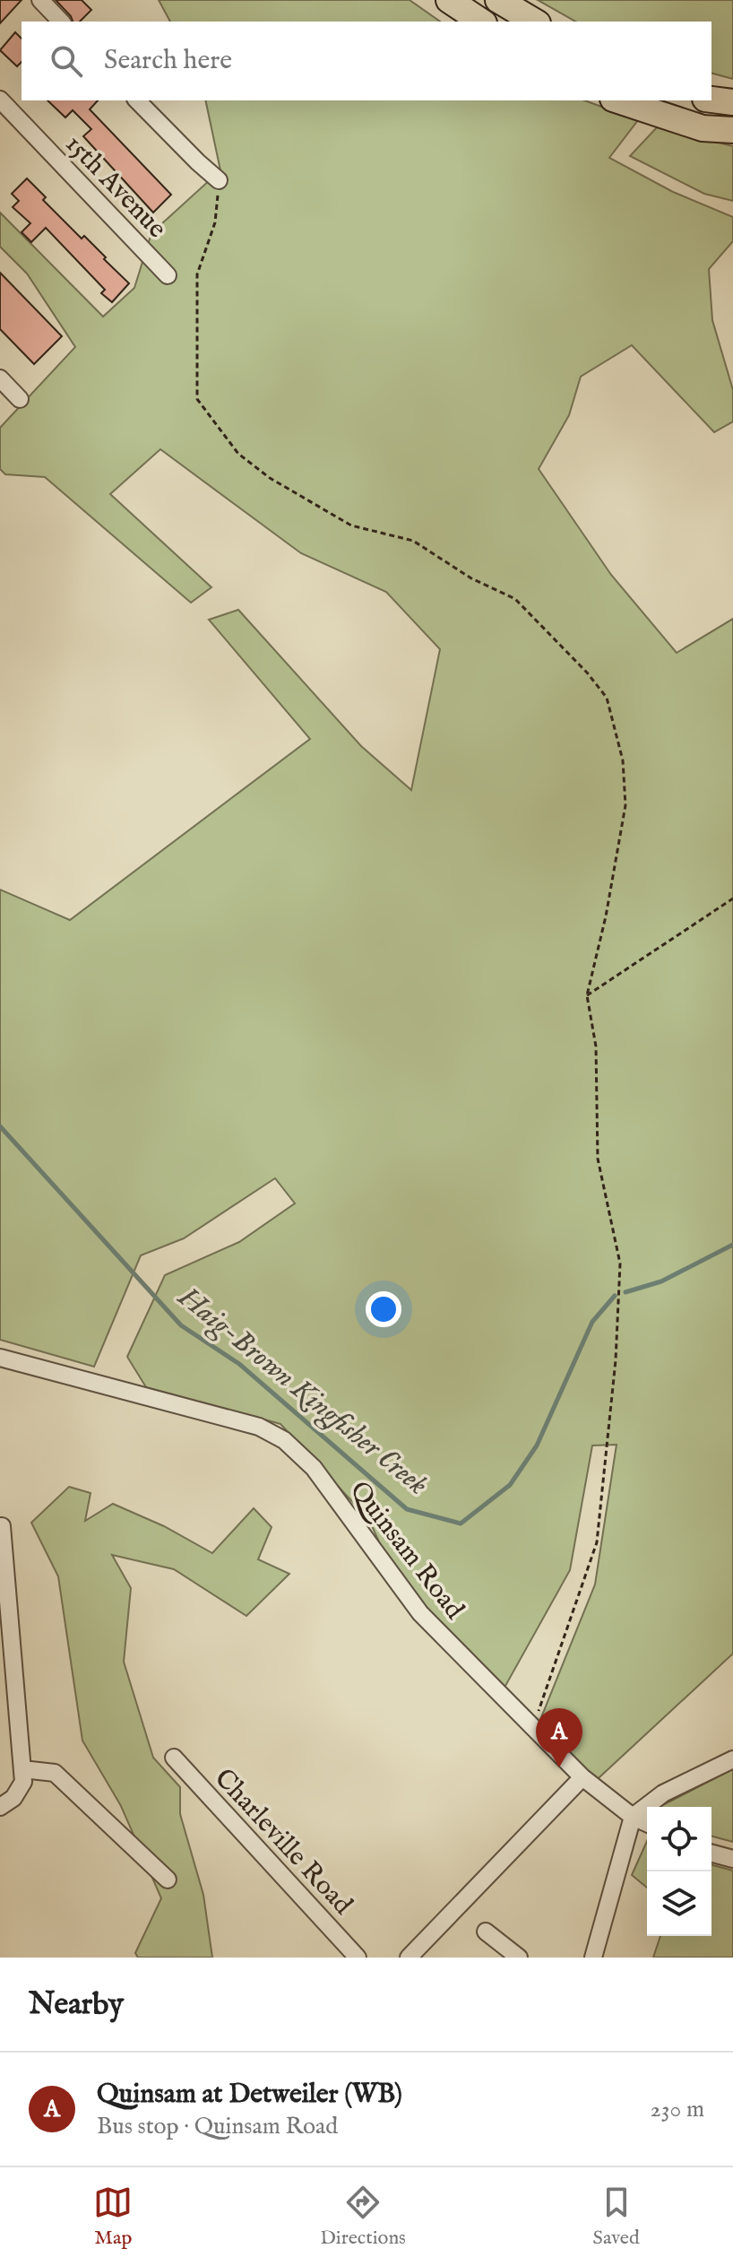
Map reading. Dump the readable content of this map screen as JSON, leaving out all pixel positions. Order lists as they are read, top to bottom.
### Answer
{
  "streets": {
    "street": ["15th Avenue", "Quinsam Road", "Charleville Road"]
  },
  "water": ["Haig-Brown Kingfisher Creek"],
  "page": {
    "search": "Search here",
    "pins": "A",
    "heading": "Nearby",
    "list": [
      {
        "mark": "A",
        "name": "Quinsam at Detweiler (WB)",
        "note": "Bus stop · Quinsam Road",
        "value": "230 m"
      }
    ],
    "nav": ["Map", "Directions", "Saved"]
  }
}
